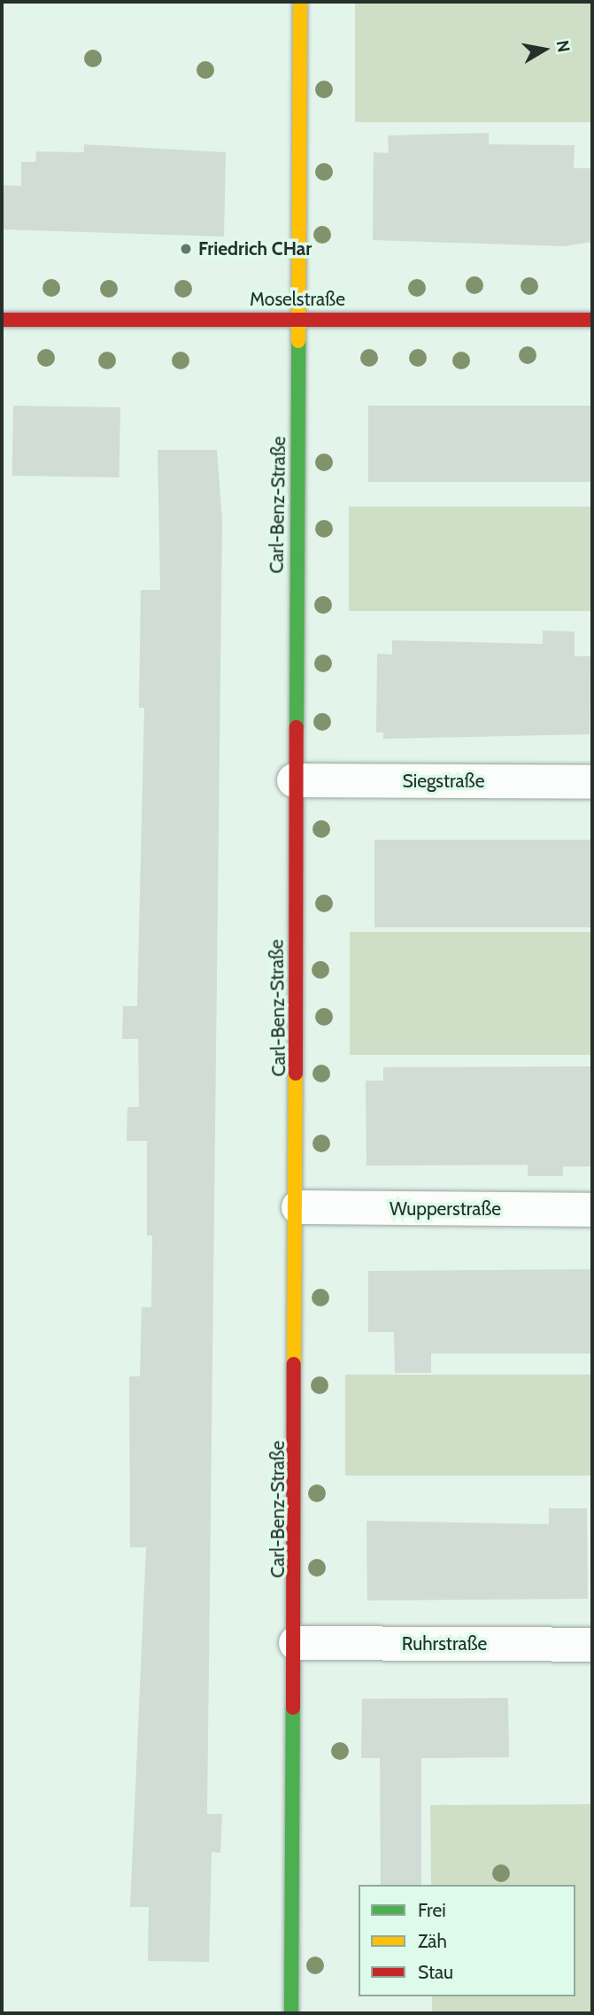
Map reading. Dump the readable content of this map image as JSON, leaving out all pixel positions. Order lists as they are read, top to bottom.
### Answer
{
  "streets": {
    "street": [
      "Moselstraße",
      "Carl-Benz-Straße",
      "Siegstraße",
      "Wupperstraße",
      "Ruhrstraße"
    ]
  },
  "crossings": [
    ["Moselstraße", "Carl-Benz-Straße"],
    ["Carl-Benz-Straße", "Siegstraße"],
    ["Carl-Benz-Straße", "Wupperstraße"],
    ["Carl-Benz-Straße", "Ruhrstraße"]
  ],
  "places": ["Friedrich CHar"],
  "legend": ["Frei", "Zäh", "Stau"],
  "north": "right"
}
